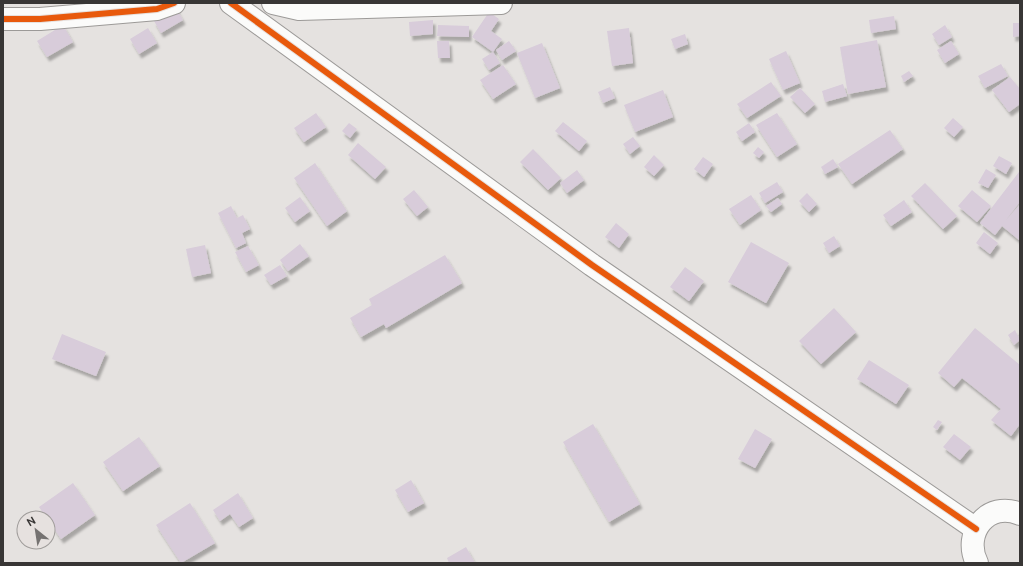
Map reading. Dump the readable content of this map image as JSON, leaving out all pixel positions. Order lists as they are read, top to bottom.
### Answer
{
  "north": "top left"
}
